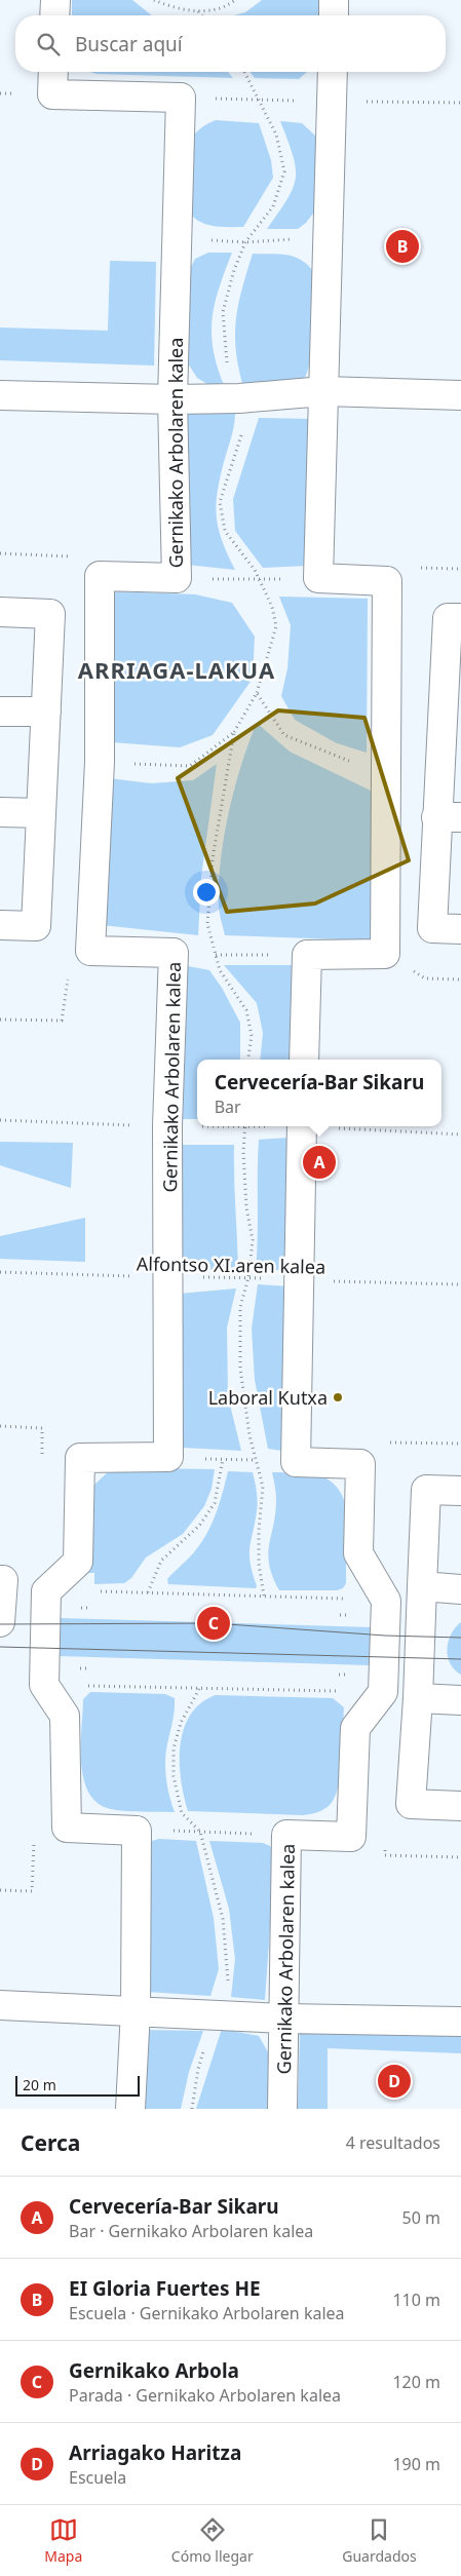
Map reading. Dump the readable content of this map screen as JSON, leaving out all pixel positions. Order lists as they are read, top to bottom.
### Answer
{
  "streets": {
    "street": ["Gernikako Arbolaren kalea"],
    "path": ["Alfontso XI.aren kalea"]
  },
  "crossings": [
    ["Gernikako Arbolaren kalea", "Alfontso XI.aren kalea"]
  ],
  "districts": ["ARRIAGA-LAKUA"],
  "places": ["Laboral Kutxa"],
  "scale_bar": "20 m",
  "page": {
    "search": "Buscar aquí",
    "pins": [
      "B",
      "A",
      "C",
      "D"
    ],
    "popup": ["Cervecería-Bar Sikaru", "Bar"],
    "scale": "20 m",
    "heading": ["Cerca", "4 resultados"],
    "list": [
      {
        "mark": "A",
        "name": "Cervecería-Bar Sikaru",
        "note": "Bar · Gernikako Arbolaren kalea",
        "value": "50 m"
      },
      {
        "mark": "B",
        "name": "EI Gloria Fuertes HE",
        "note": "Escuela · Gernikako Arbolaren kalea",
        "value": "110 m"
      },
      {
        "mark": "C",
        "name": "Gernikako Arbola",
        "note": "Parada · Gernikako Arbolaren kalea",
        "value": "120 m"
      },
      {
        "mark": "D",
        "name": "Arriagako Haritza",
        "note": "Escuela",
        "value": "190 m"
      }
    ],
    "nav": ["Mapa", "Cómo llegar", "Guardados"]
  }
}
